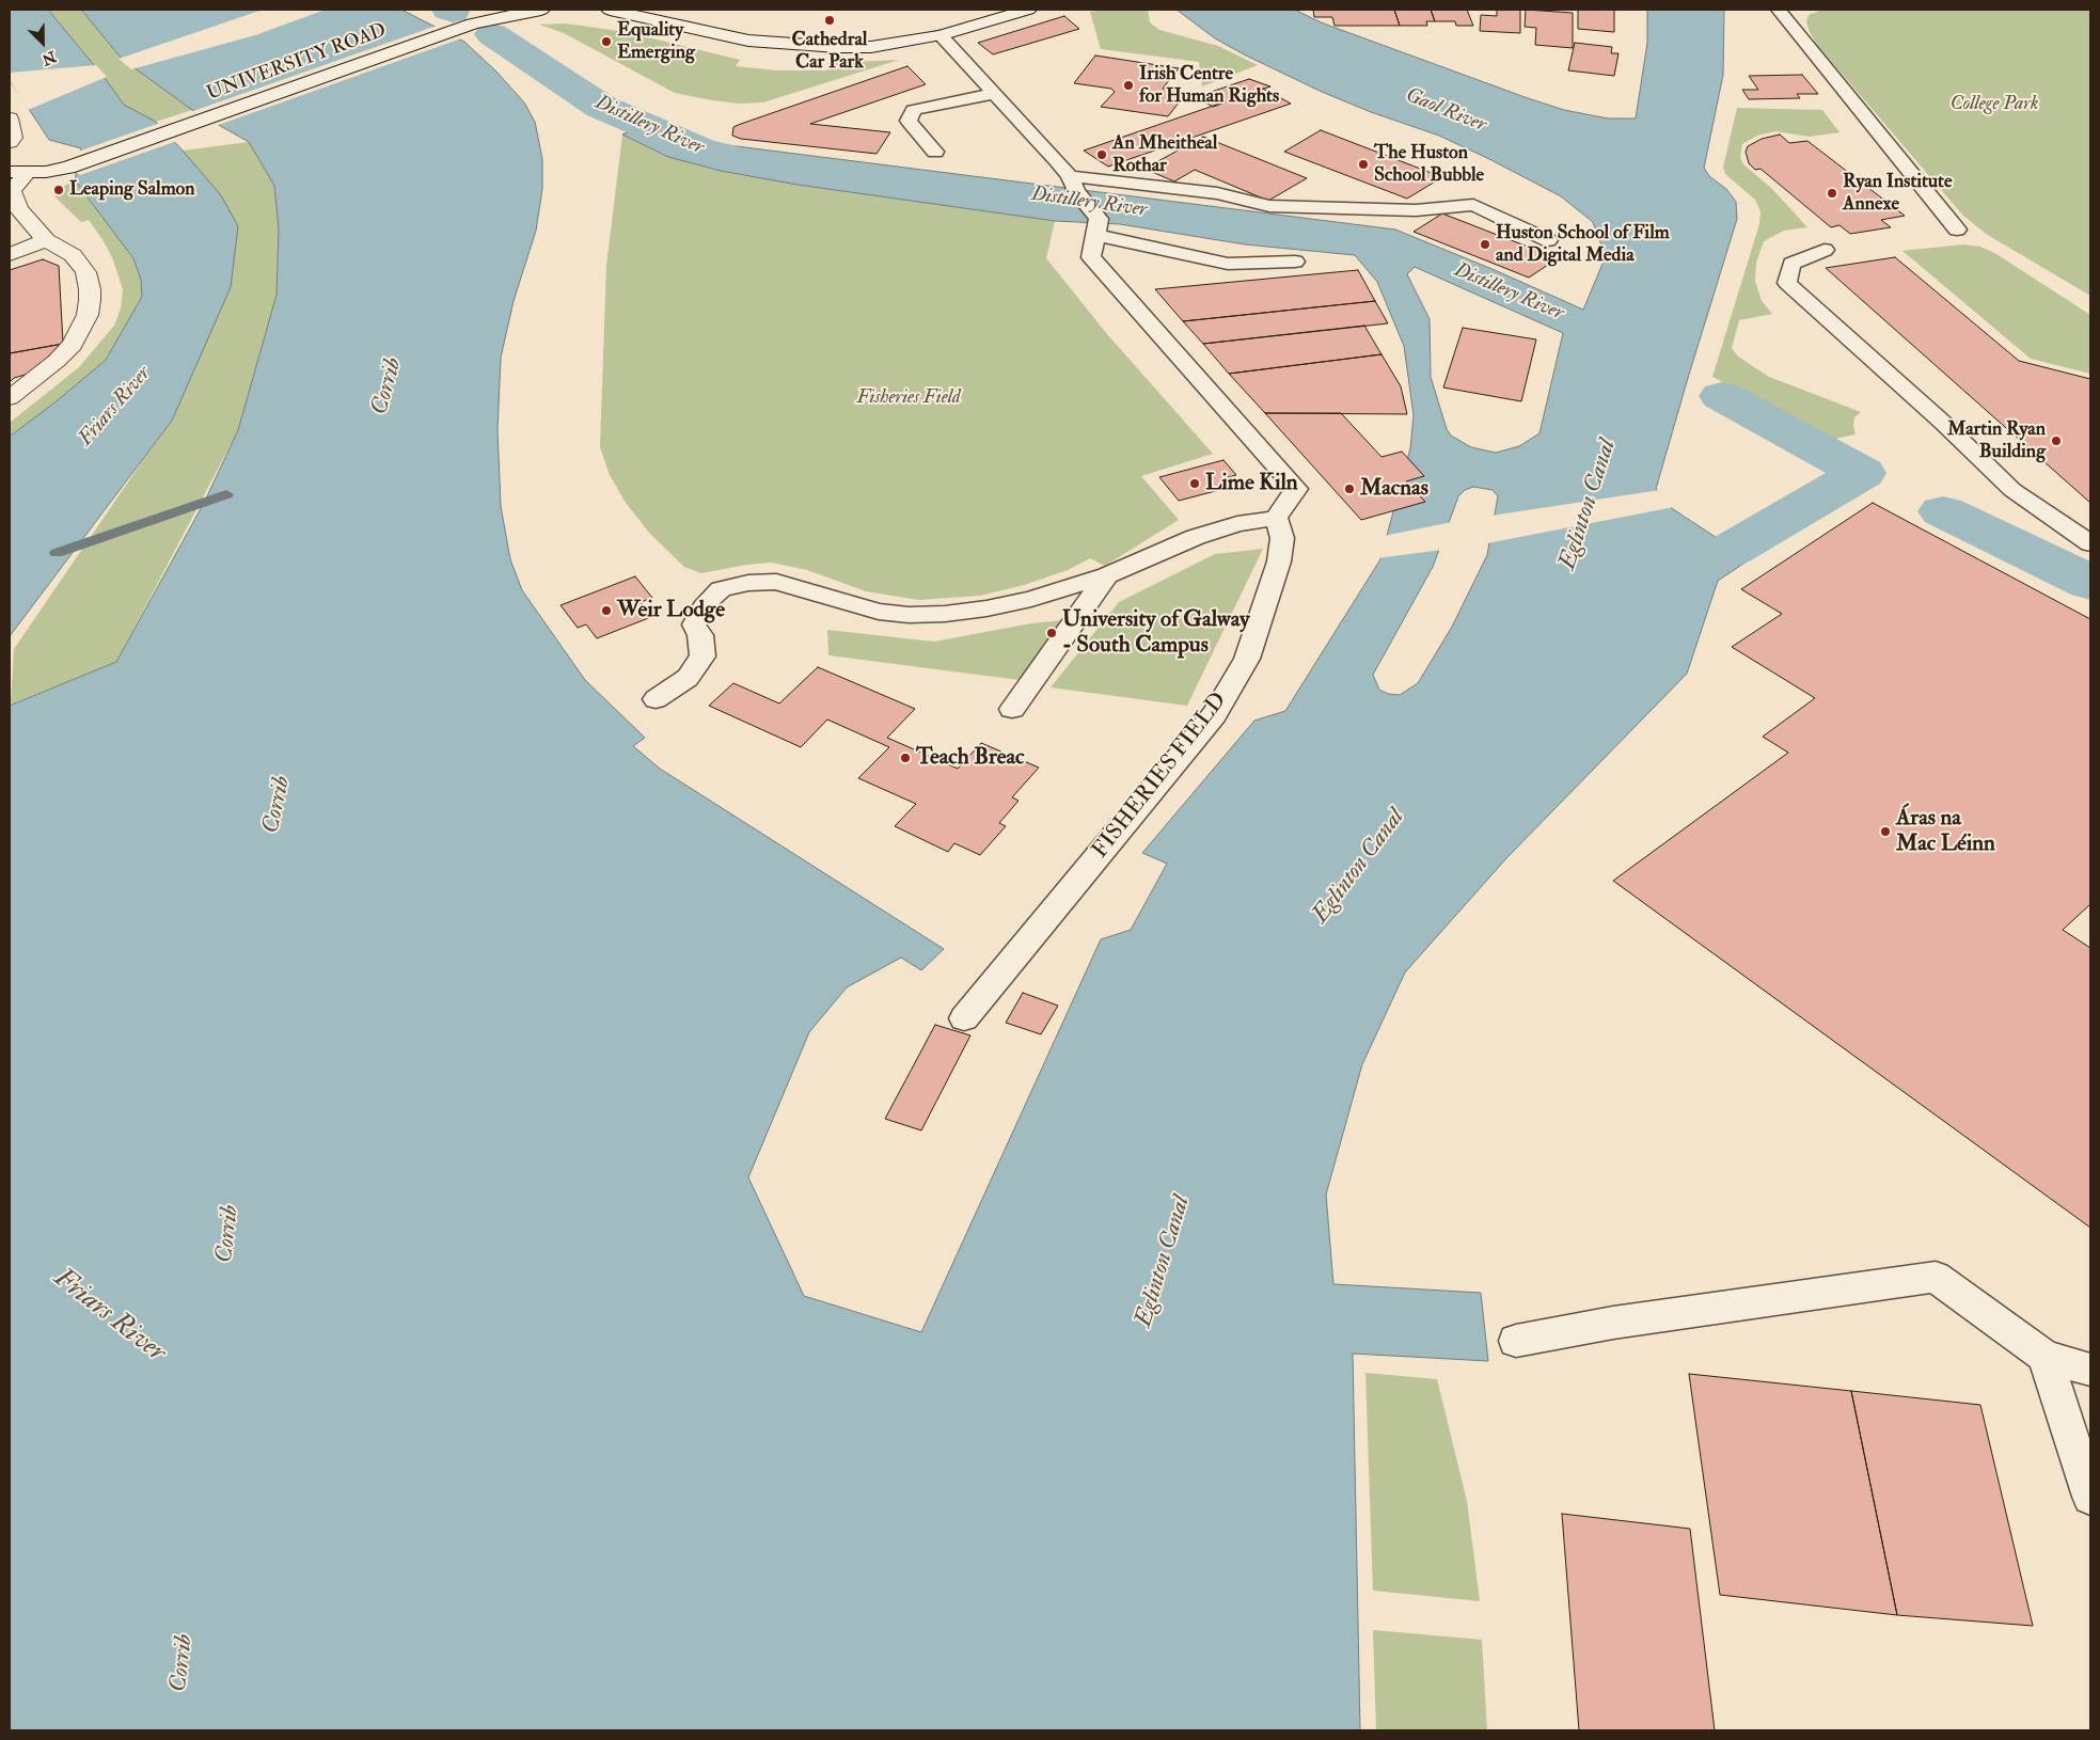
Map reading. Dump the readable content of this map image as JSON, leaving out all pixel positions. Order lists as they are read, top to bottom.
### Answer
{
  "streets": {
    "main road": ["UNIVERSITY ROAD"],
    "lane": ["FISHERIES FIELD"]
  },
  "water": [
    "Gaol River",
    "Distillery River",
    "Corrib",
    "Friars River",
    "Eglinton Canal"
  ],
  "parks": ["College Park", "Fisheries Field"],
  "places": [
    "Cathedral Car Park",
    "Equality Emerging",
    "Irish Centre for Human Rights",
    "An Mheitheal Rothar",
    "The Huston School Bubble",
    "Leaping Salmon",
    "Ryan Institute Annexe",
    "Huston School of Film and Digital Media",
    "Martin Ryan Building",
    "Lime Kiln",
    "Macnas",
    "Weir Lodge",
    "University of Galway - South Campus",
    "Teach Breac",
    "Áras na Mac Léinn"
  ],
  "north": "bottom right"
}
